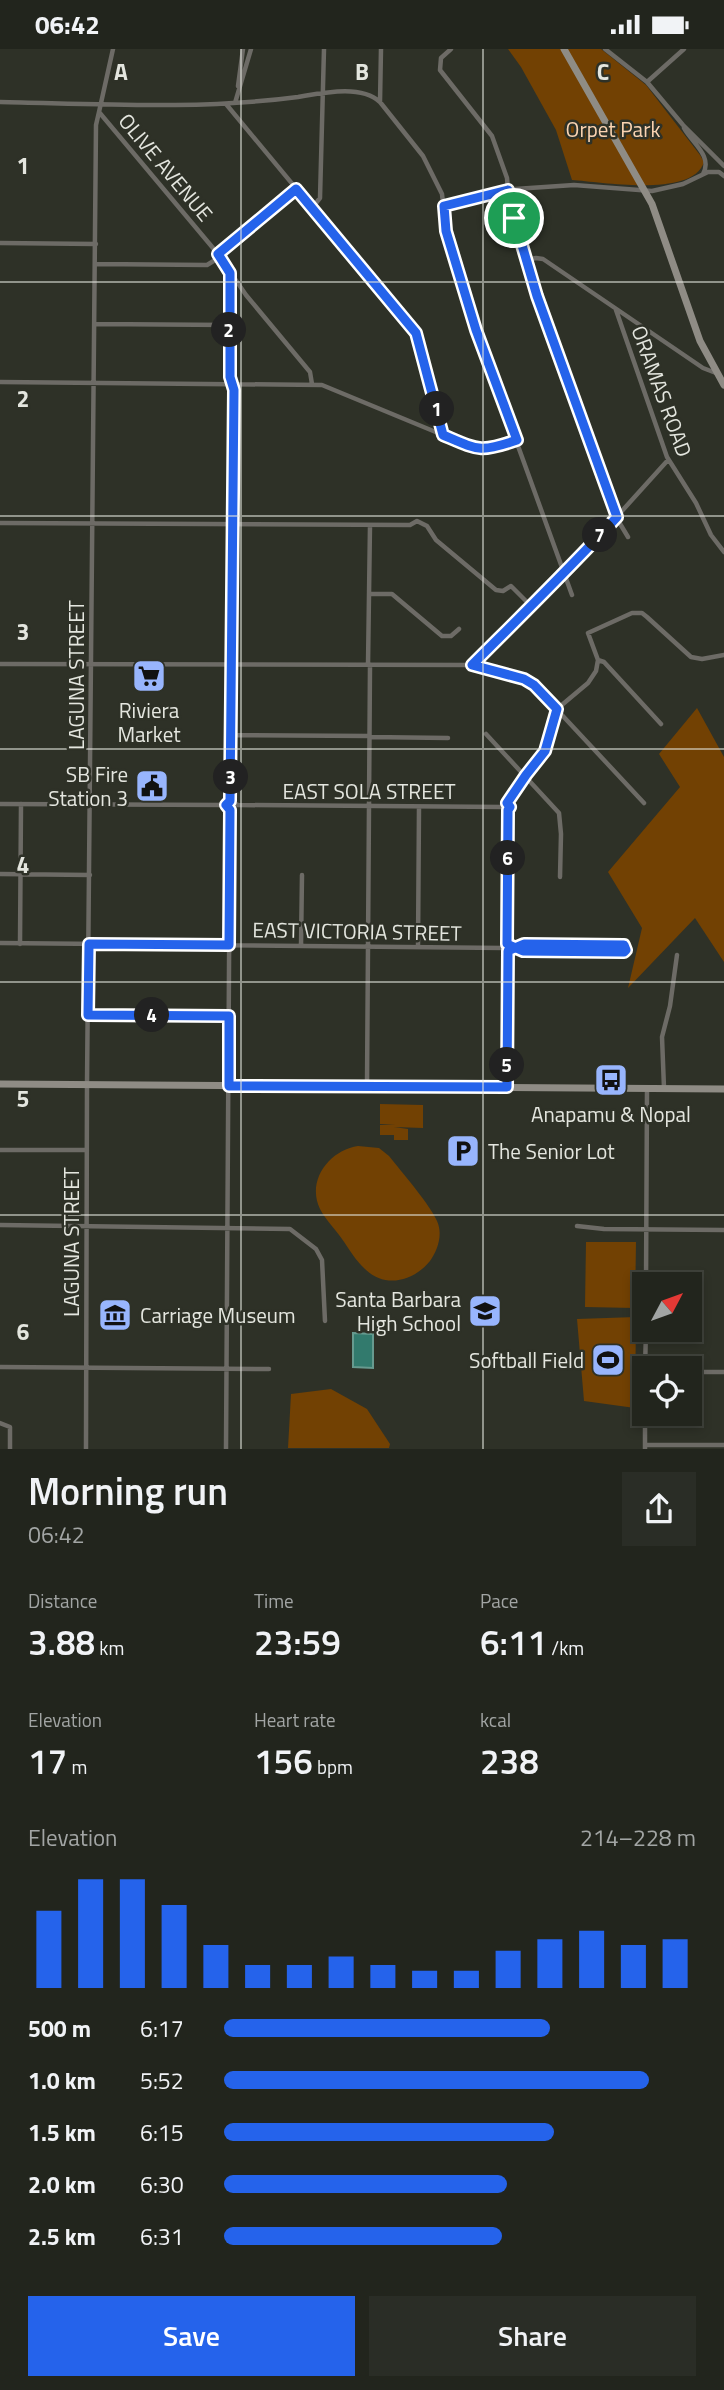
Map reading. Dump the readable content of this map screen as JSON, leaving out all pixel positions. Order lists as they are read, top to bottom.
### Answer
{
  "streets": {
    "street": [
      "OLIVE AVENUE",
      "ORAMAS ROAD",
      "LAGUNA STREET",
      "EAST SOLA STREET",
      "EAST VICTORIA STREET"
    ]
  },
  "crossings": [
    ["OLIVE AVENUE", "LAGUNA STREET"],
    ["LAGUNA STREET", "EAST SOLA STREET"],
    ["LAGUNA STREET", "EAST VICTORIA STREET"]
  ],
  "parks": ["Orpet Park"],
  "places": {
    "supermarket": ["Riviera Market"],
    "public building": ["SB Fire Station 3"],
    "bus stop": ["Anapamu & Nopal"],
    "parking": ["The Senior Lot"],
    "school or university": ["Santa Barbara High School"],
    "museum": ["Carriage Museum"],
    "sports": ["Softball Field"]
  },
  "north": "top right",
  "page": {
    "status": "06:42",
    "pins": [
      "2",
      "1",
      "7",
      "3",
      "6",
      "4",
      "5"
    ],
    "heading": ["Morning run", "06:42"],
    "stats": [
      ["Distance", "3.88 km"],
      ["Time", "23:59"],
      ["Pace", "6:11 /km"],
      ["Elevation", "17 m"],
      ["Heart rate", "156 bpm"],
      ["kcal", "238"]
    ],
    "chart": ["Elevation", "214–228 m"],
    "list": [
      {
        "name": "500 m",
        "note": "6:17"
      },
      {
        "name": "1.0 km",
        "note": "5:52"
      },
      {
        "name": "1.5 km",
        "note": "6:15"
      },
      {
        "name": "2.0 km",
        "note": "6:30"
      },
      {
        "name": "2.5 km",
        "note": "6:31"
      }
    ],
    "buttons": ["Save", "Share"]
  },
  "grid": {
    "columns": ["A", "B", "C"],
    "rows": [
      "1",
      "2",
      "3",
      "4",
      "5",
      "6"
    ]
  }
}
